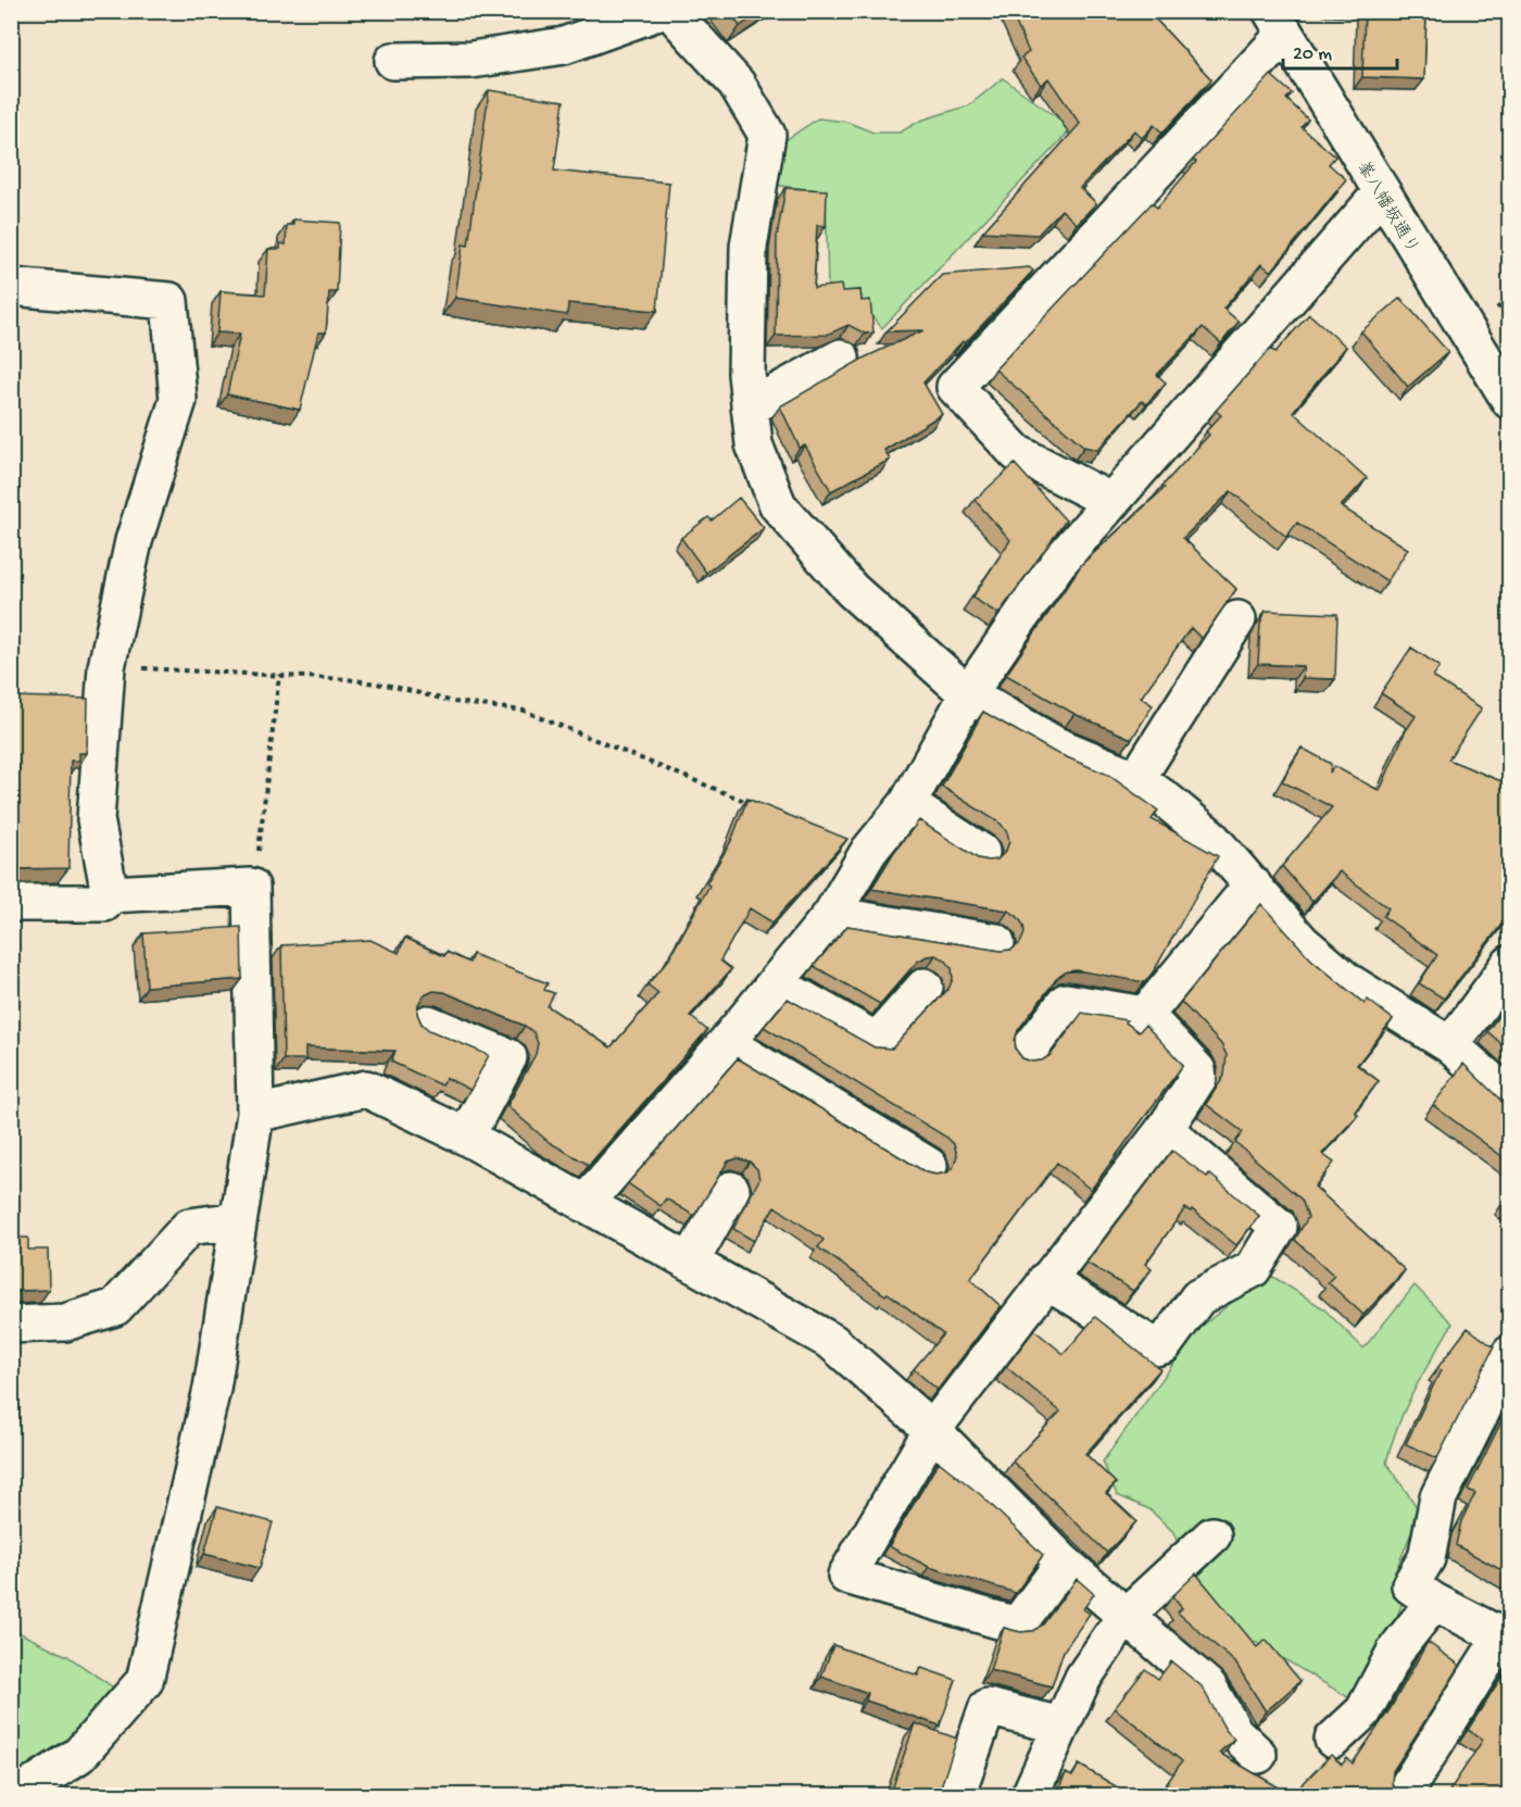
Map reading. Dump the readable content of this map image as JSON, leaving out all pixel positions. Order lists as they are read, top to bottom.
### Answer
{
  "streets": {
    "street": ["峯八幡坂通り"]
  },
  "scale_bar": "20 m"
}
